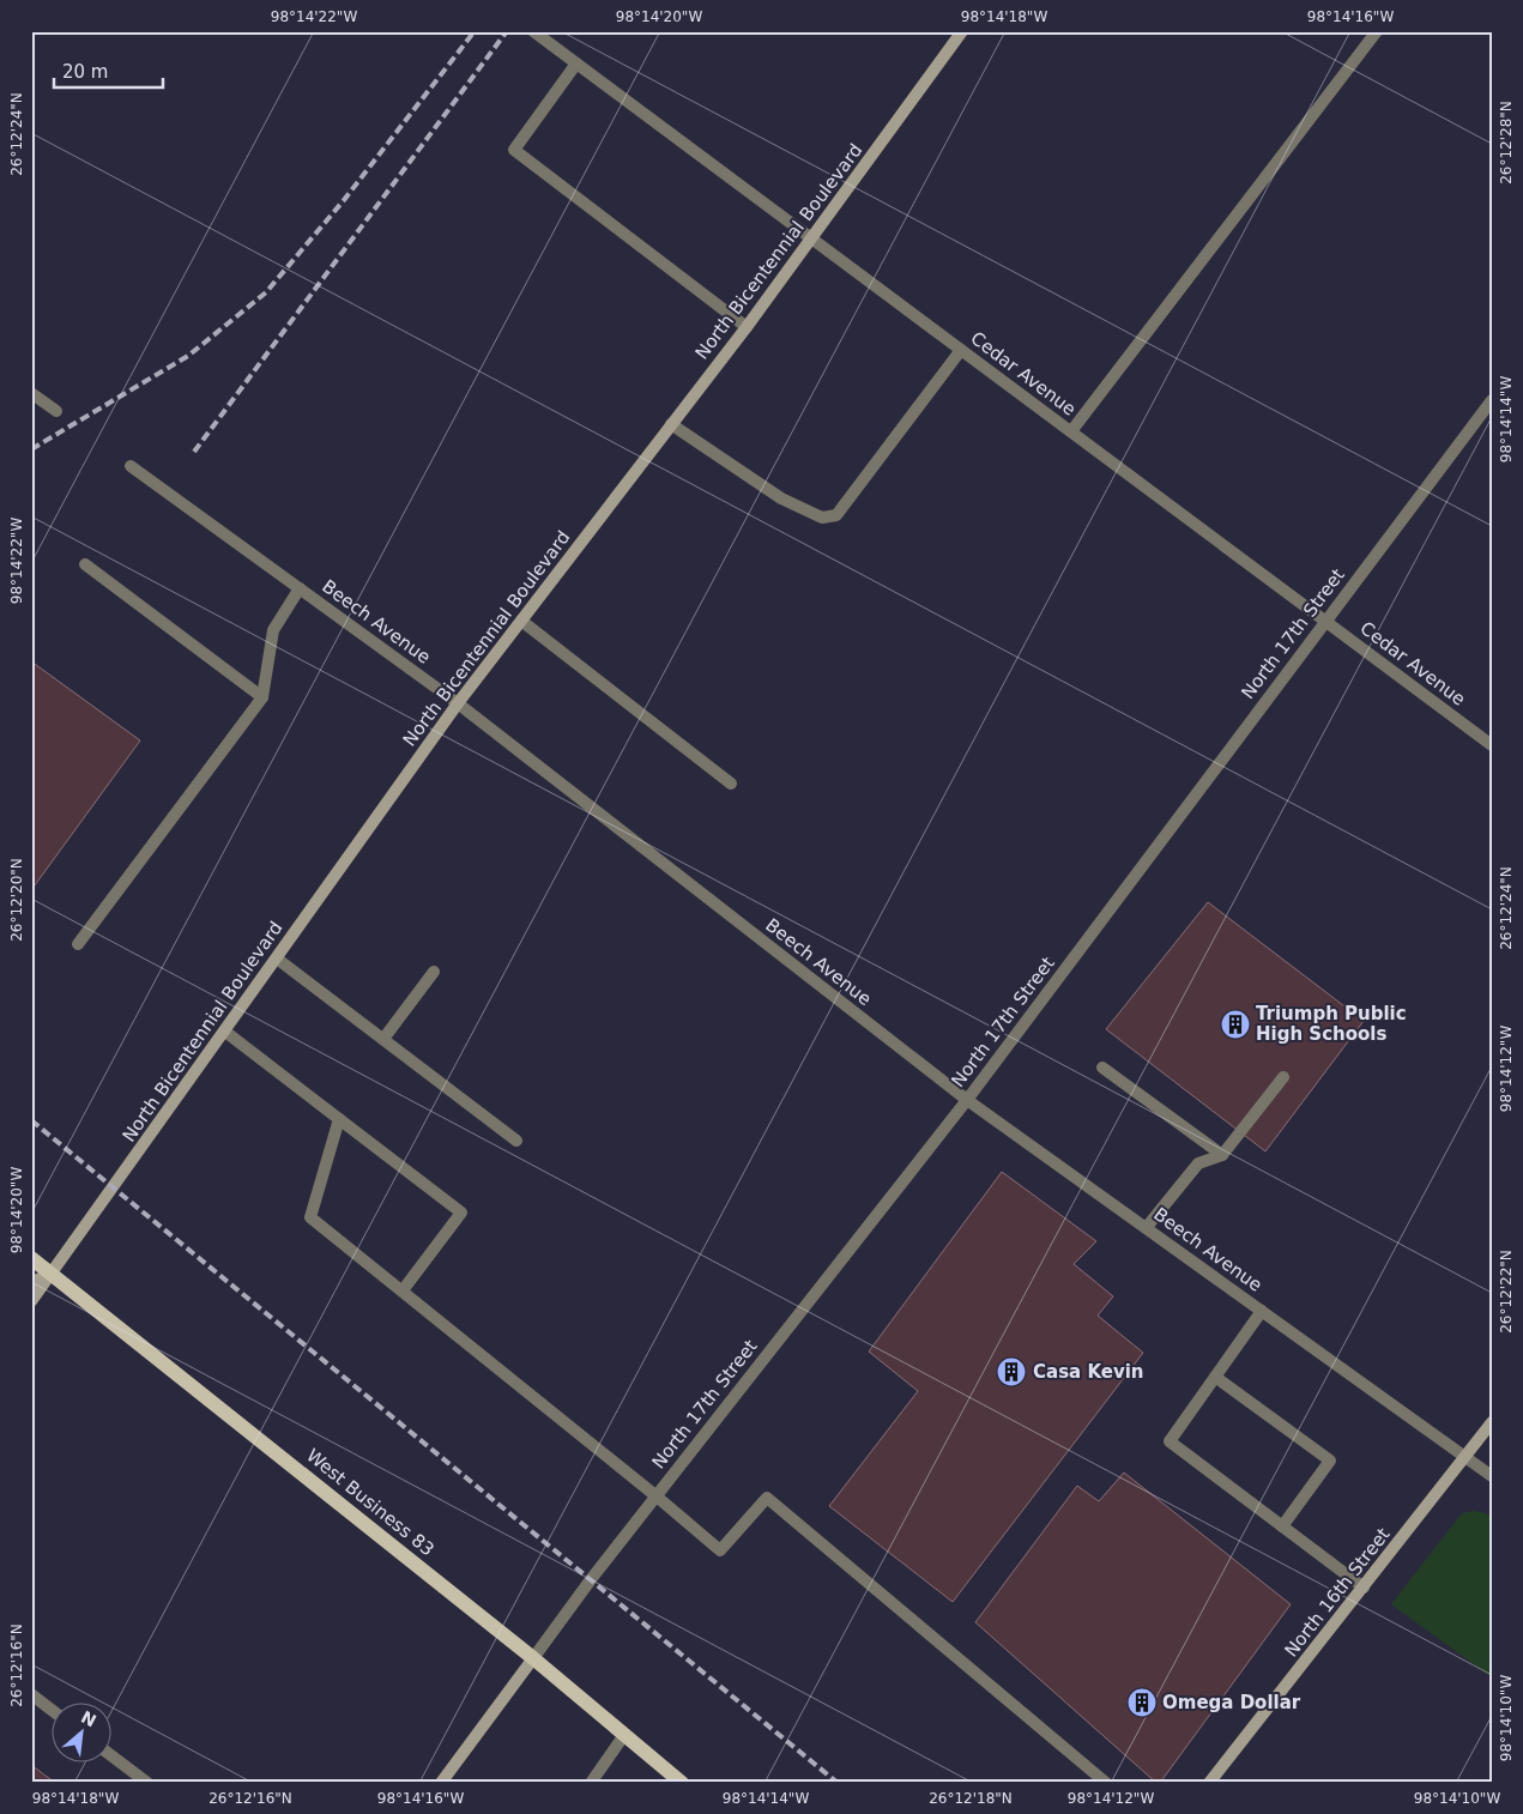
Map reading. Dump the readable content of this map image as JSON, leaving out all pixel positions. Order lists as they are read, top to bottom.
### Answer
{
  "streets": {
    "main road": ["North Bicentennial Boulevard", "West Business 83", "North 16th Street"],
    "street": ["Cedar Avenue", "Beech Avenue", "North 17th Street"]
  },
  "crossings": [
    ["North Bicentennial Boulevard", "Cedar Avenue"],
    ["North Bicentennial Boulevard", "Beech Avenue"],
    ["North Bicentennial Boulevard", "West Business 83"],
    ["Cedar Avenue", "North 17th Street"],
    ["Beech Avenue", "North 17th Street"],
    ["Beech Avenue", "North 16th Street"],
    ["North 17th Street", "West Business 83"]
  ],
  "places": {
    "building": ["Triumph Public High Schools", "Casa Kevin", "Omega Dollar"]
  },
  "scale_bar": "20 m",
  "north": "top right",
  "coordinates": [
    "98°14'22\"W",
    "98°14'20\"W",
    "98°14'18\"W",
    "98°14'16\"W",
    "26°12'24\"N",
    "26°12'28\"N",
    "98°14'14\"W",
    "26°12'20\"N",
    "98°14'12\"W",
    "26°12'22\"N",
    "26°12'16\"N",
    "98°14'10\"W",
    "26°12'18\"N"
  ]
}
